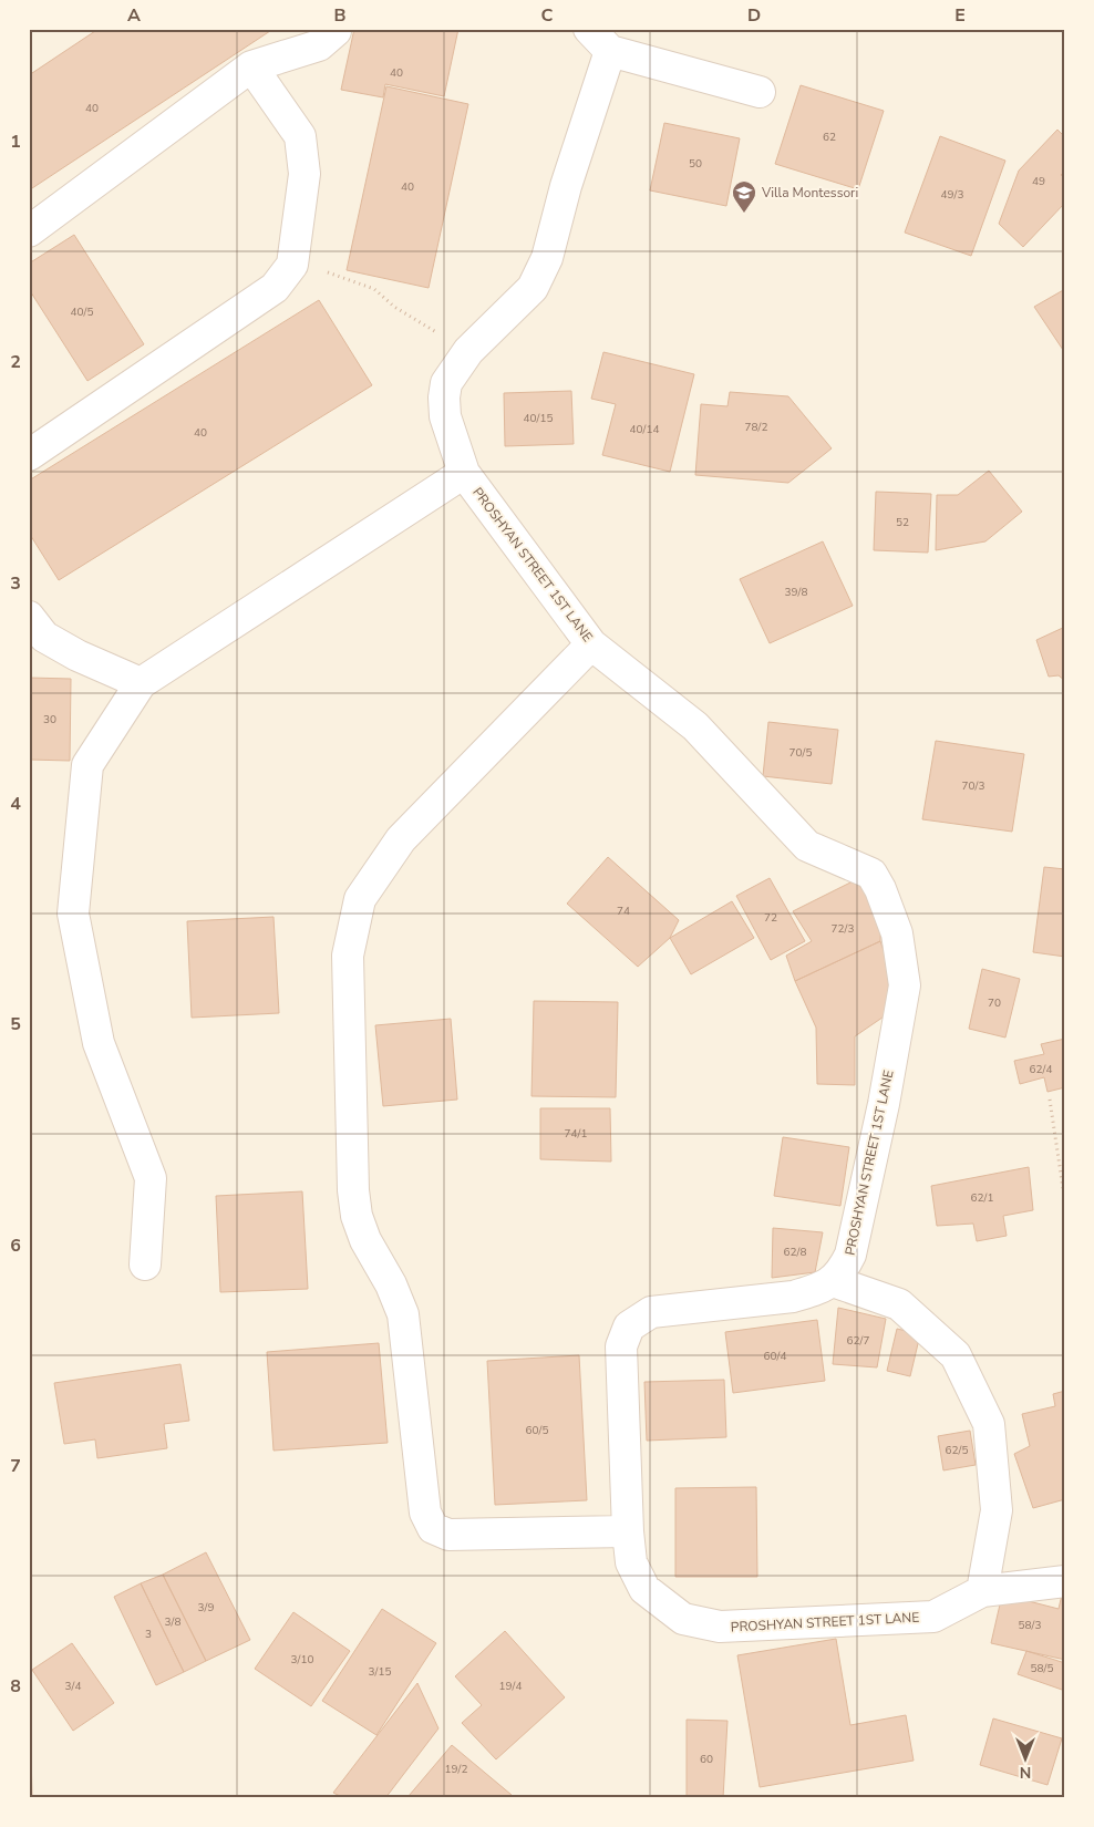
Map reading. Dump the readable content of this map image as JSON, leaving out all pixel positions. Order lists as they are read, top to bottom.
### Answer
{
  "streets": {
    "street": ["PROSHYAN STREET 1ST LANE"]
  },
  "places": {
    "school or university": ["Villa Montessori"]
  },
  "house_numbers": [
    "40",
    "40",
    "62",
    "50",
    "49",
    "40",
    "49/3",
    "40/5",
    "40/15",
    "78/2",
    "40/14",
    "40",
    "52",
    "39/8",
    "30",
    "70/5",
    "70/3",
    "74",
    "72",
    "72/3",
    "70",
    "62/4",
    "74/1",
    "62/1",
    "62/8",
    "62/7",
    "60/4",
    "60/5",
    "62/5",
    "3/9",
    "3/8",
    "58/3",
    "3",
    "3/10",
    "58/5",
    "3/15",
    "3/4",
    "19/4",
    "60",
    "19/2"
  ],
  "north": "bottom",
  "grid": {
    "columns": [
      "A",
      "B",
      "C",
      "D",
      "E"
    ],
    "rows": [
      "1",
      "2",
      "3",
      "4",
      "5",
      "6",
      "7",
      "8"
    ]
  }
}
